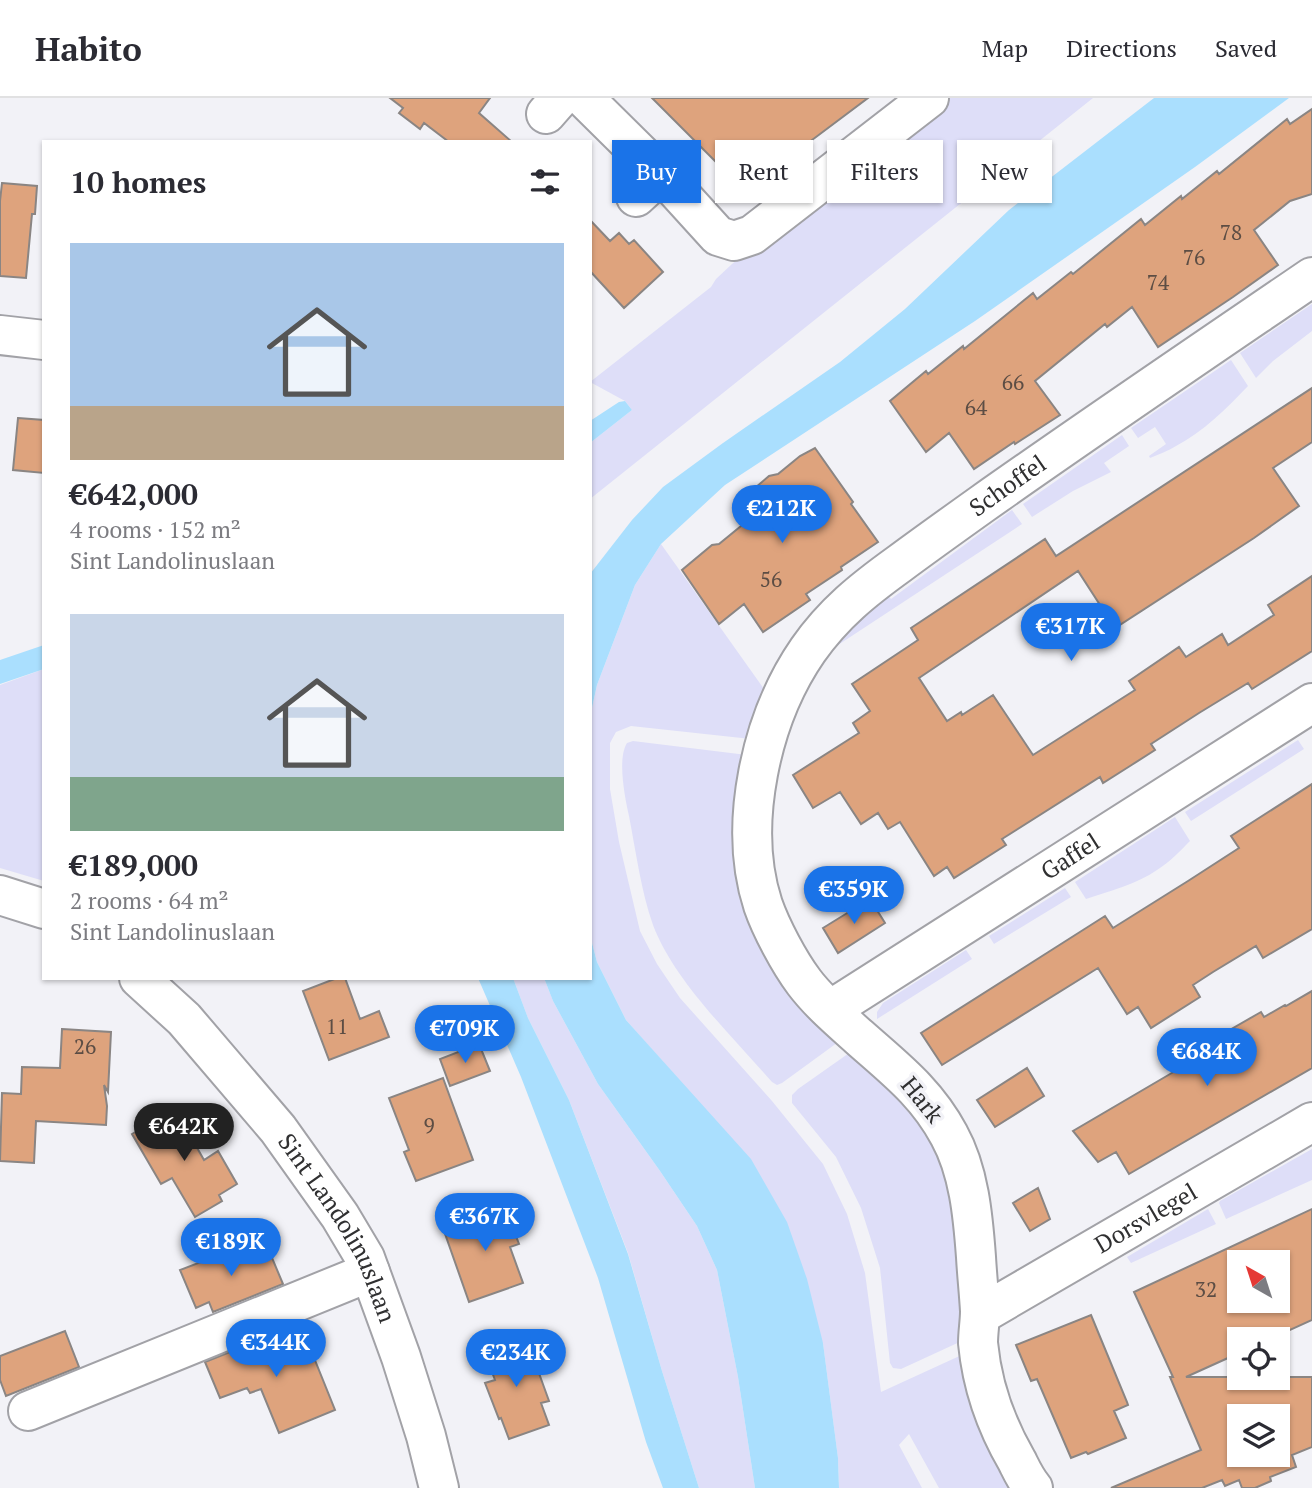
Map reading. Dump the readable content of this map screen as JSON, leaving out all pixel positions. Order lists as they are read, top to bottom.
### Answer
{
  "streets": {
    "street": [
      "Schoffel",
      "Gaffel",
      "Hark",
      "Dorsvlegel",
      "Sint Landolinuslaan"
    ]
  },
  "crossings": [
    ["Schoffel", "Hark"],
    ["Gaffel", "Hark"],
    ["Hark", "Dorsvlegel"]
  ],
  "house_numbers": [
    "78",
    "76",
    "74",
    "66",
    "64",
    "56",
    "11",
    "26",
    "9",
    "32"
  ],
  "north": "top left",
  "page": {
    "header": "Habito",
    "nav": ["Map", "Directions", "Saved"],
    "chip": [
      "Buy",
      "Rent",
      "Filters",
      "New"
    ],
    "heading": "10 homes",
    "list": [
      {
        "name": "€642,000",
        "note": "4 rooms · 152 m² · Sint Landolinuslaan"
      },
      {
        "name": "€189,000",
        "note": "2 rooms · 64 m² · Sint Landolinuslaan"
      }
    ],
    "price": [
      "€212K",
      "€317K",
      "€359K",
      "€709K",
      "€684K",
      "€642K",
      "€367K",
      "€189K",
      "€344K",
      "€234K"
    ]
  }
}
